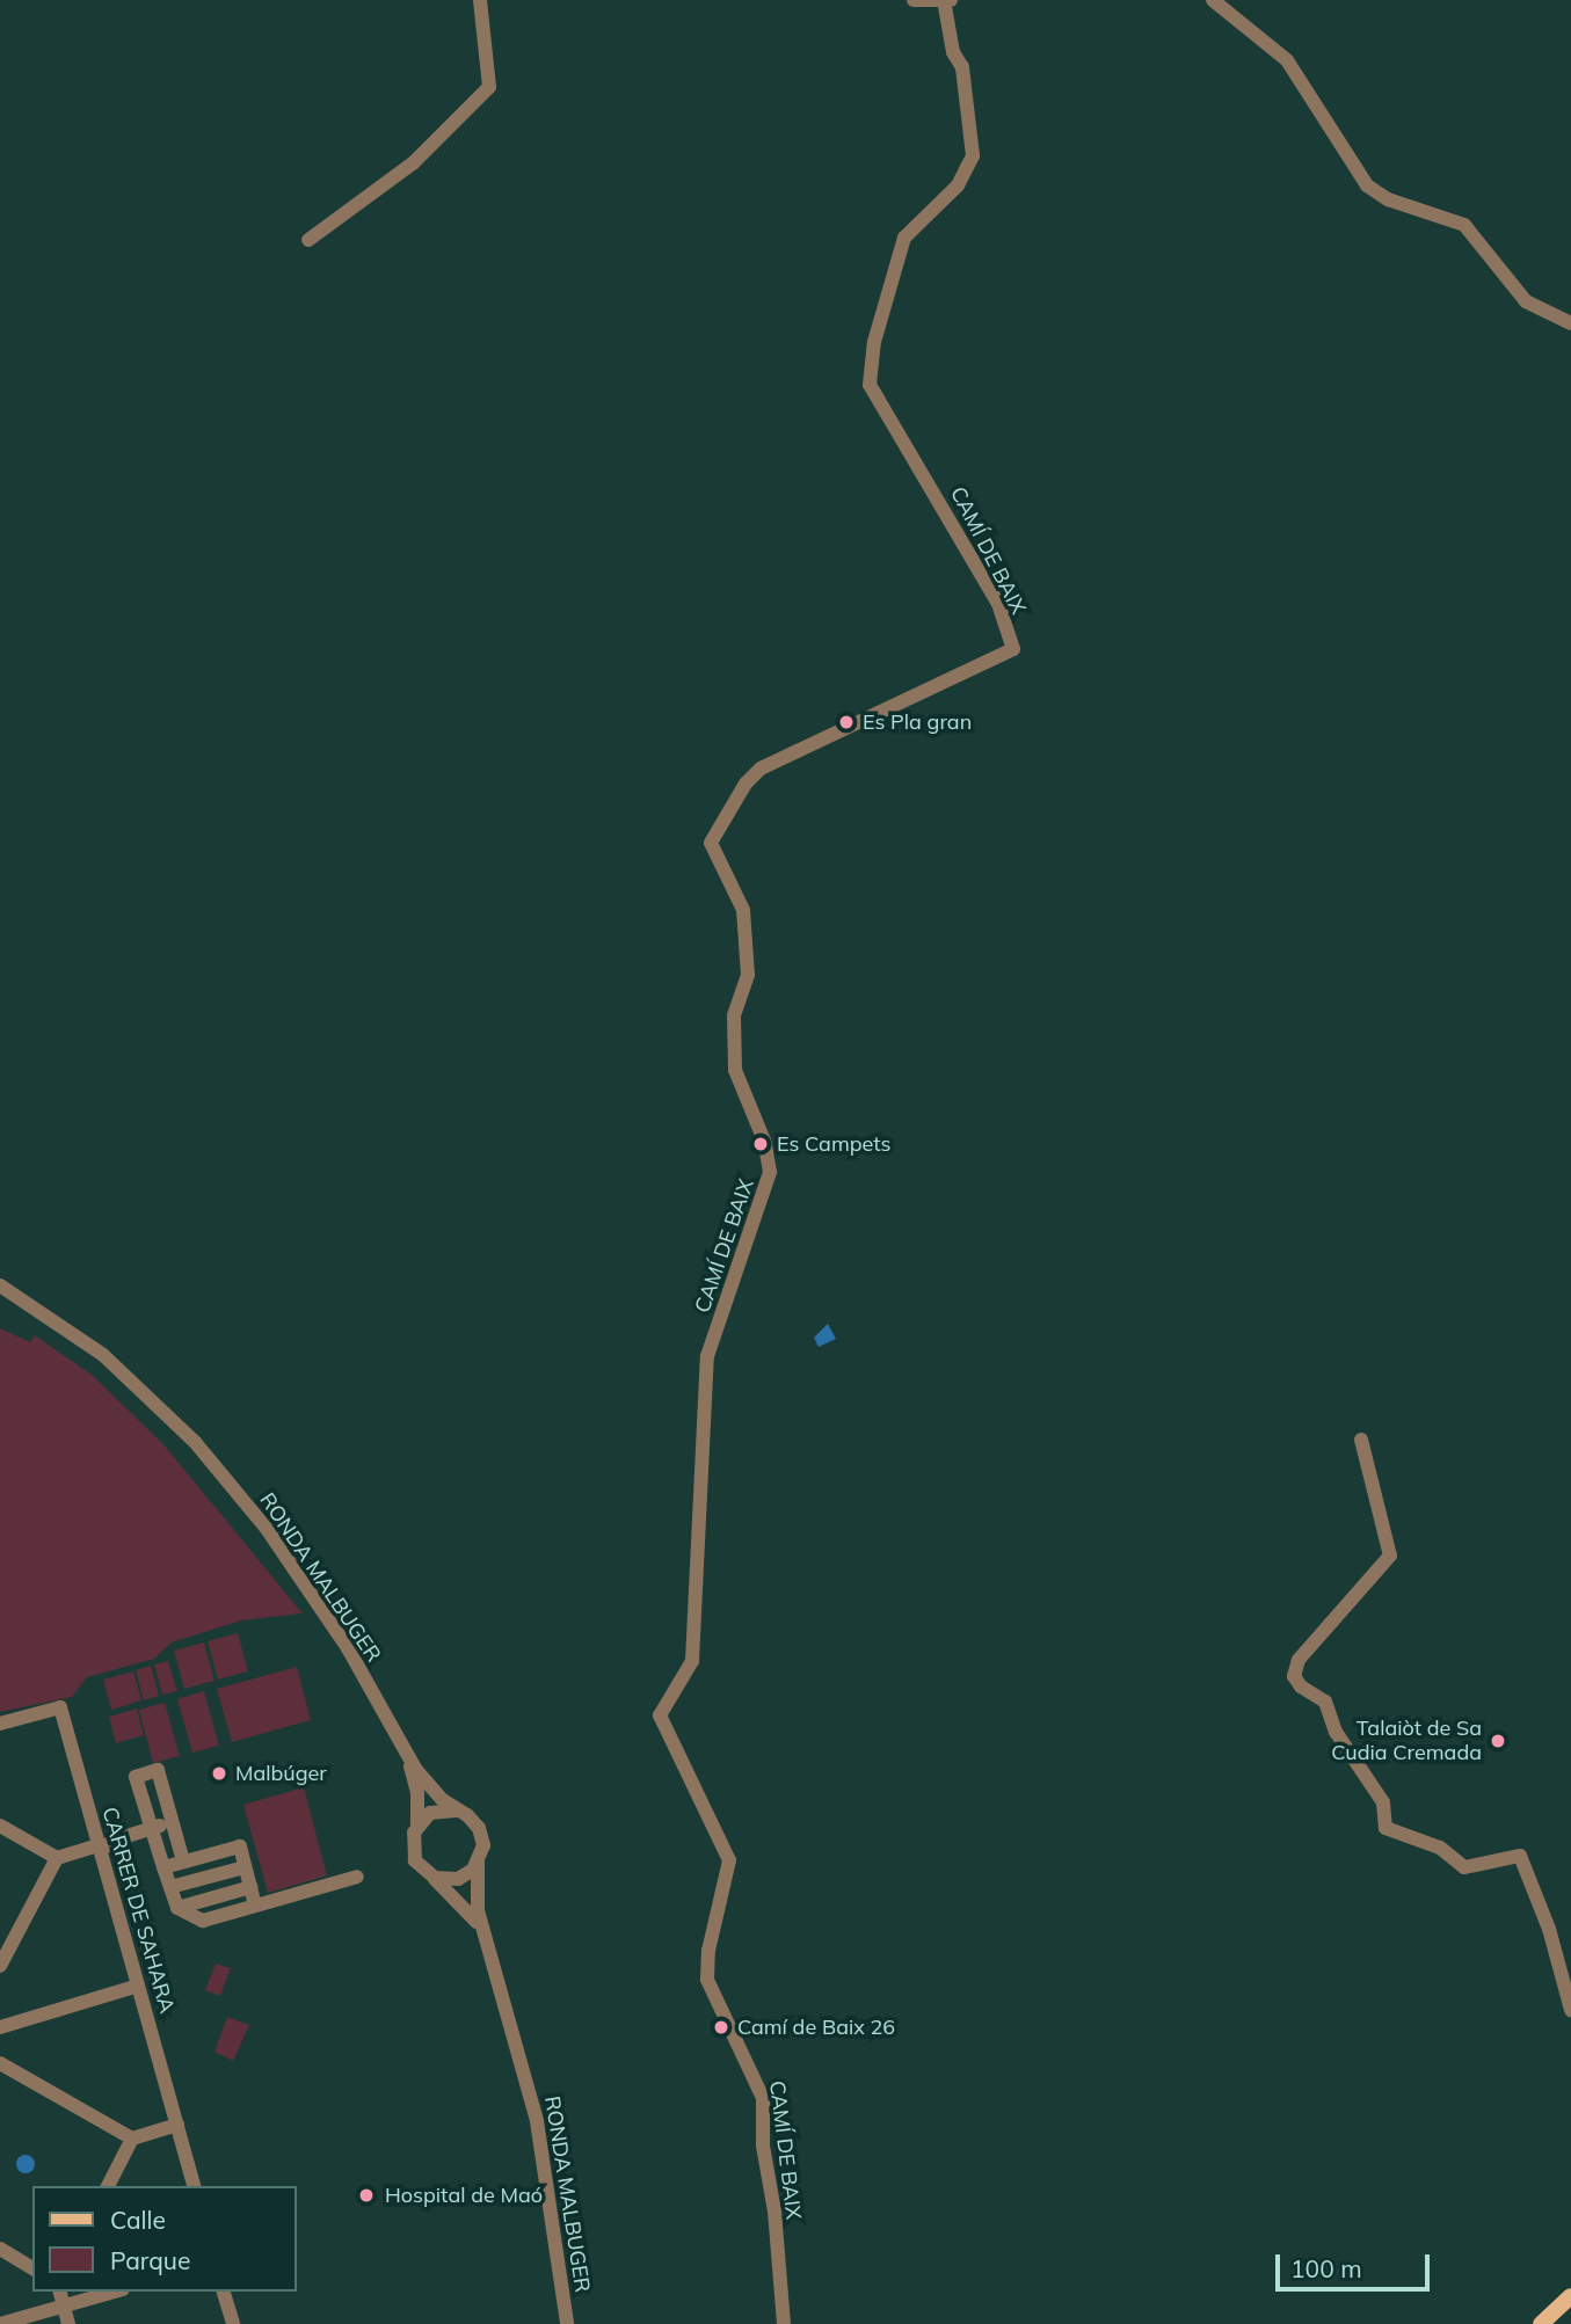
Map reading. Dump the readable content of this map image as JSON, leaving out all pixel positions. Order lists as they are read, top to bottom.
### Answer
{
  "streets": {
    "street": ["CAMÍ DE BAIX", "RONDA MALBUGER", "CARRER DE SAHARA"]
  },
  "places": [
    "Es Pla gran",
    "Es Campets",
    "Talaiòt de Sa Cudia Cremada",
    "Malbúger",
    "Camí de Baix 26",
    "Hospital de Maó"
  ],
  "legend": ["Calle", "Parque"],
  "scale_bar": "100 m"
}
